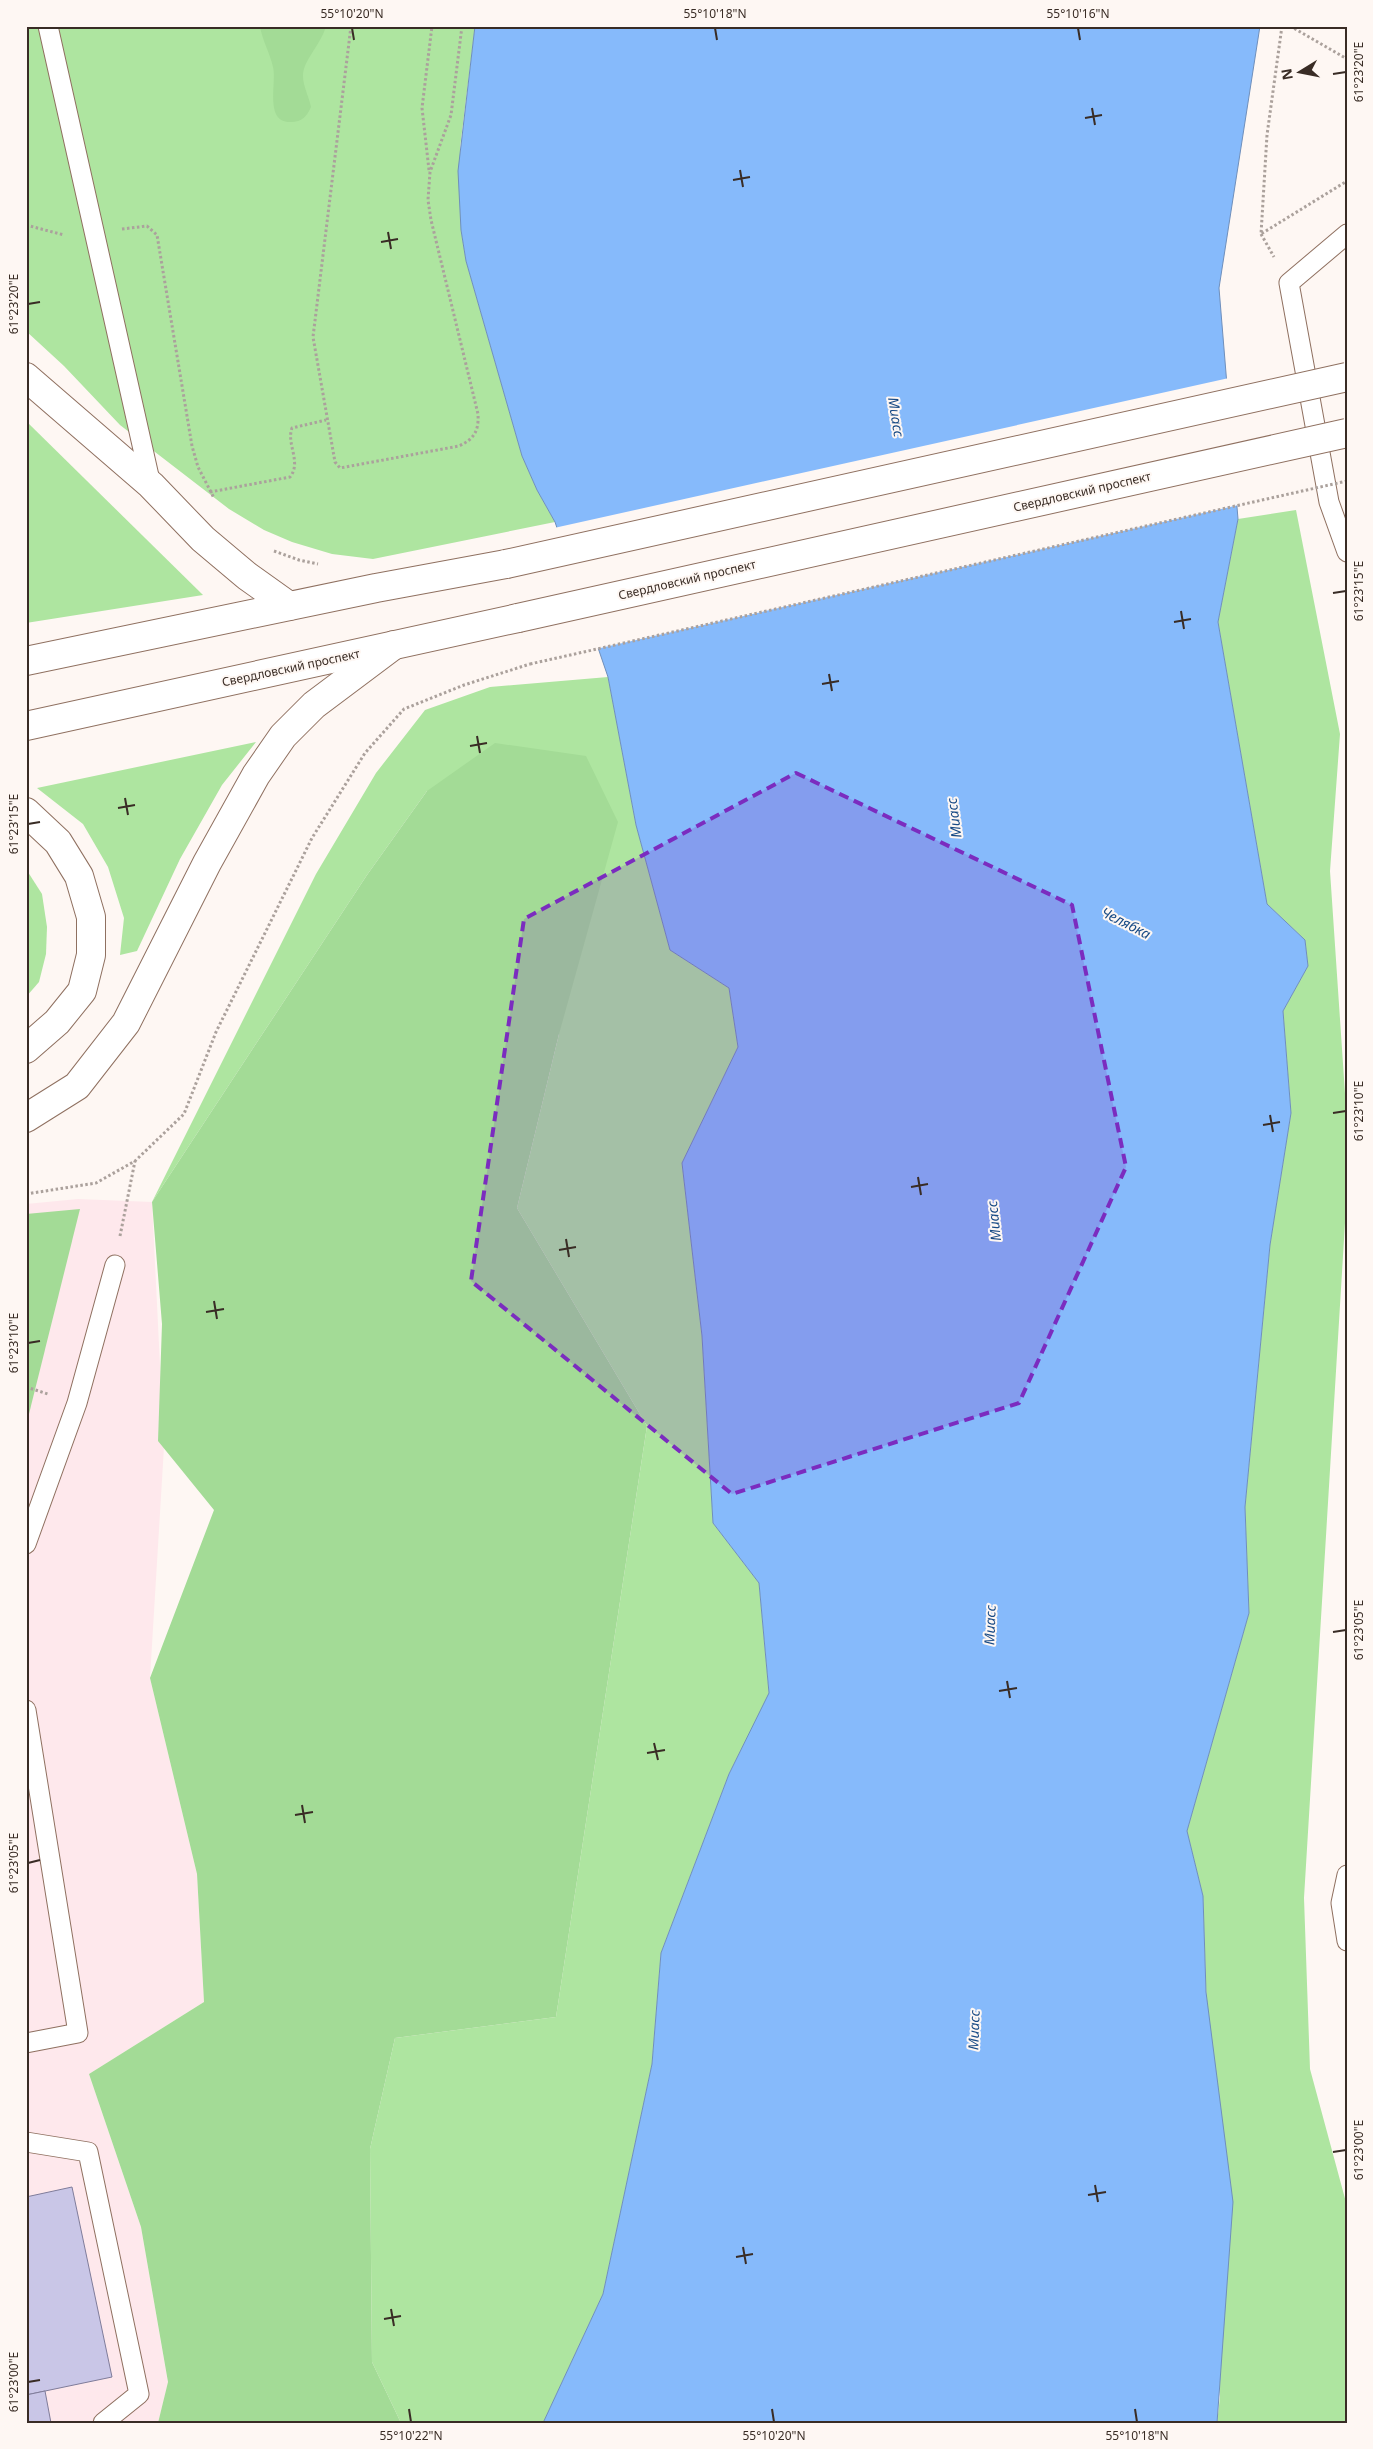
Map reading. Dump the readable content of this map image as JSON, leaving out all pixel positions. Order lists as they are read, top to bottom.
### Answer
{
  "streets": {
    "main road": ["Свердловский проспект"]
  },
  "water": ["Миасс", "Челябка"],
  "north": "left",
  "coordinates": [
    "55°10'20\"N",
    "55°10'18\"N",
    "55°10'16\"N",
    "61°23'20\"E",
    "61°23'15\"E",
    "61°23'10\"E",
    "61°23'05\"E",
    "61°23'00\"E",
    "55°10'22\"N"
  ]
}
